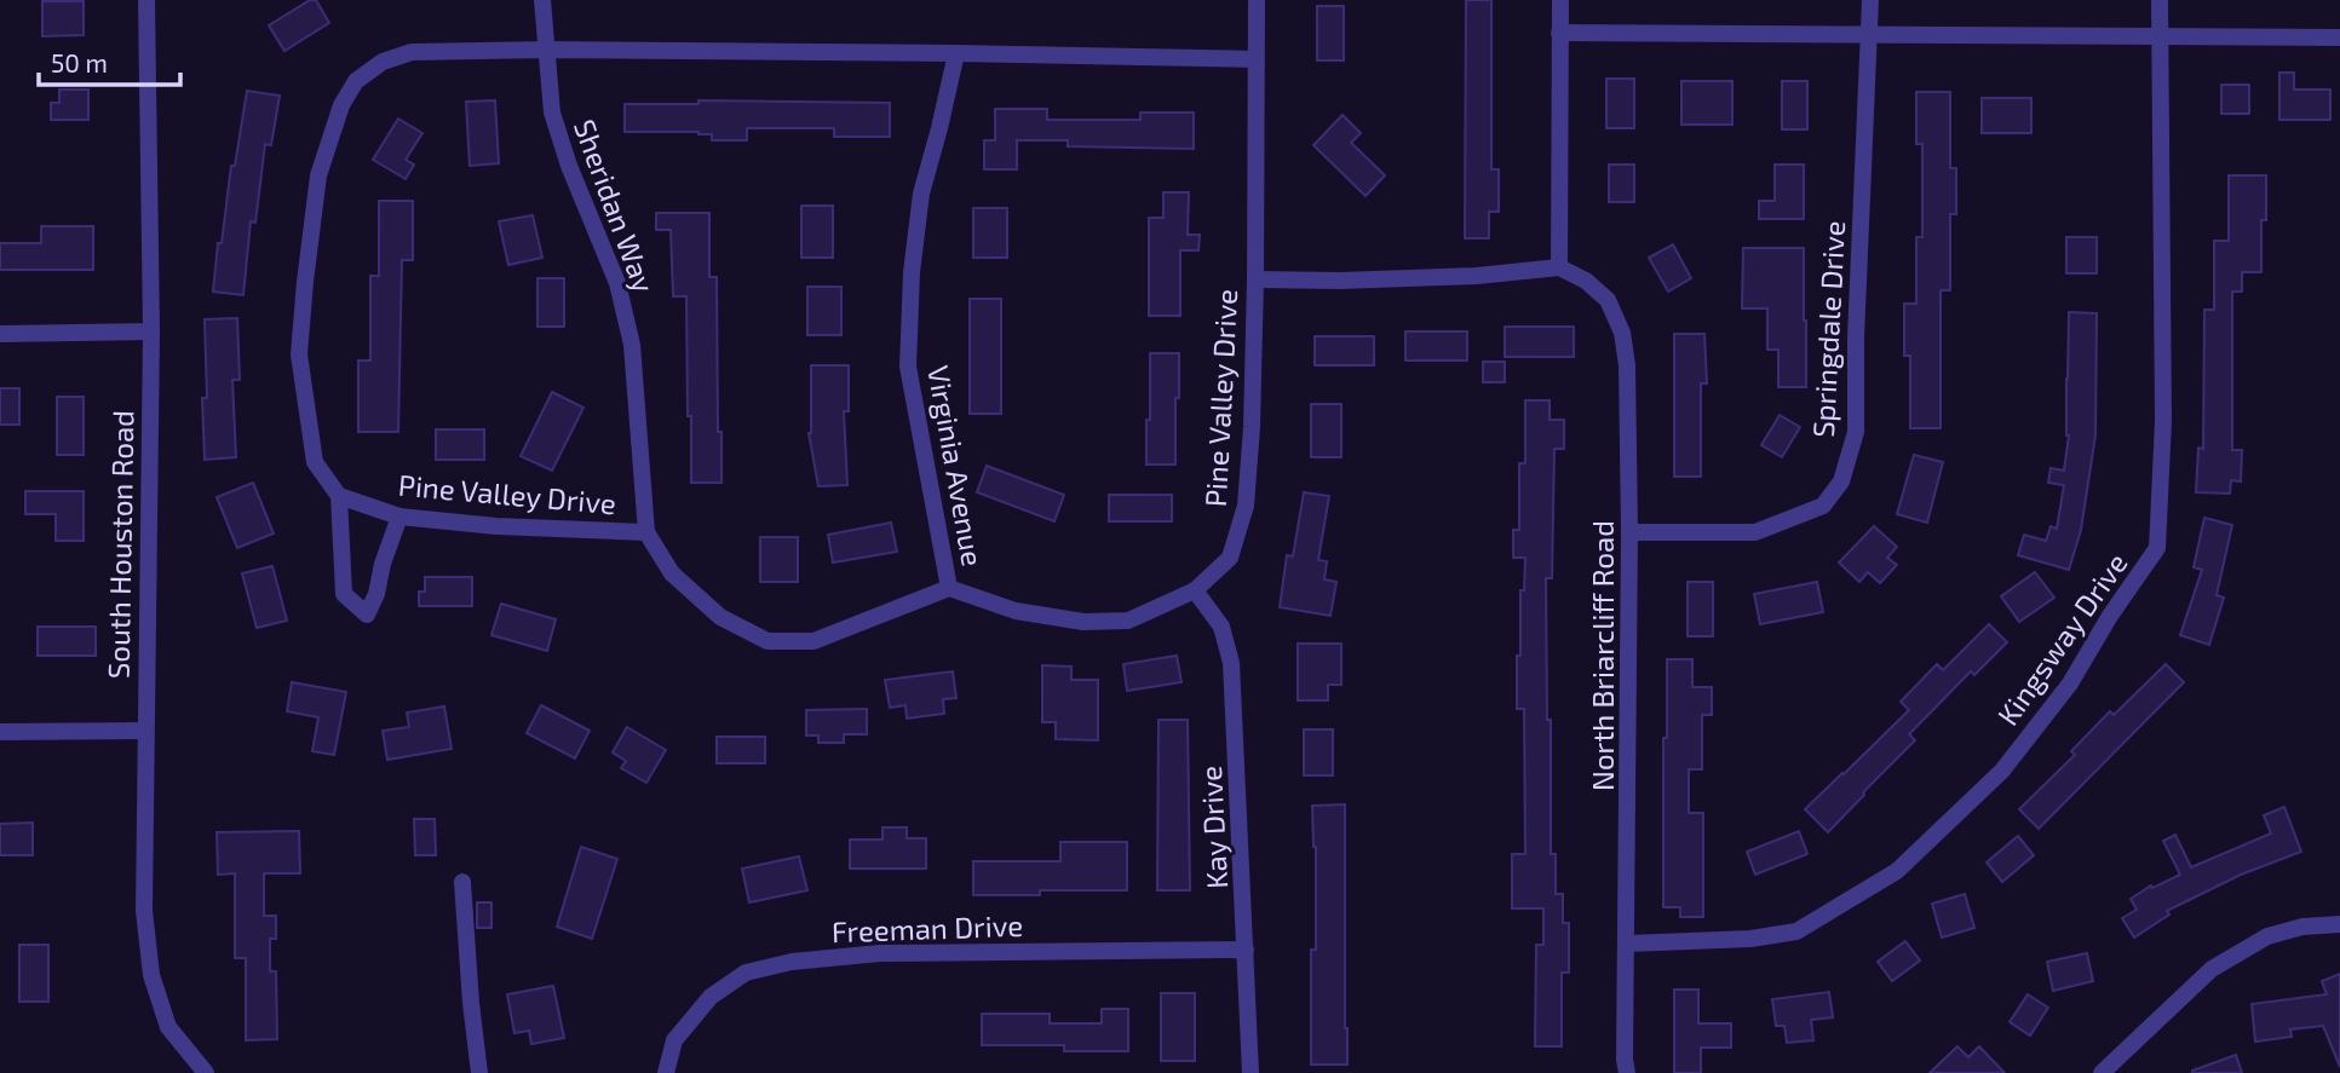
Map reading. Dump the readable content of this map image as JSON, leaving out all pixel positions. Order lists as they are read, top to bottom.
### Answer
{
  "streets": {
    "street": [
      "Sheridan Way",
      "Springdale Drive",
      "Pine Valley Drive",
      "Virginia Avenue",
      "South Houston Road",
      "Kingsway Drive",
      "North Briarcliff Road",
      "Kay Drive",
      "Freeman Drive"
    ]
  },
  "crossings": [
    ["Sheridan Way", "Pine Valley Drive"],
    ["Springdale Drive", "North Briarcliff Road"],
    ["Pine Valley Drive", "Virginia Avenue"],
    ["Pine Valley Drive", "Kay Drive"],
    ["Kingsway Drive", "North Briarcliff Road"],
    ["Kay Drive", "Freeman Drive"]
  ],
  "scale_bar": "50 m"
}
